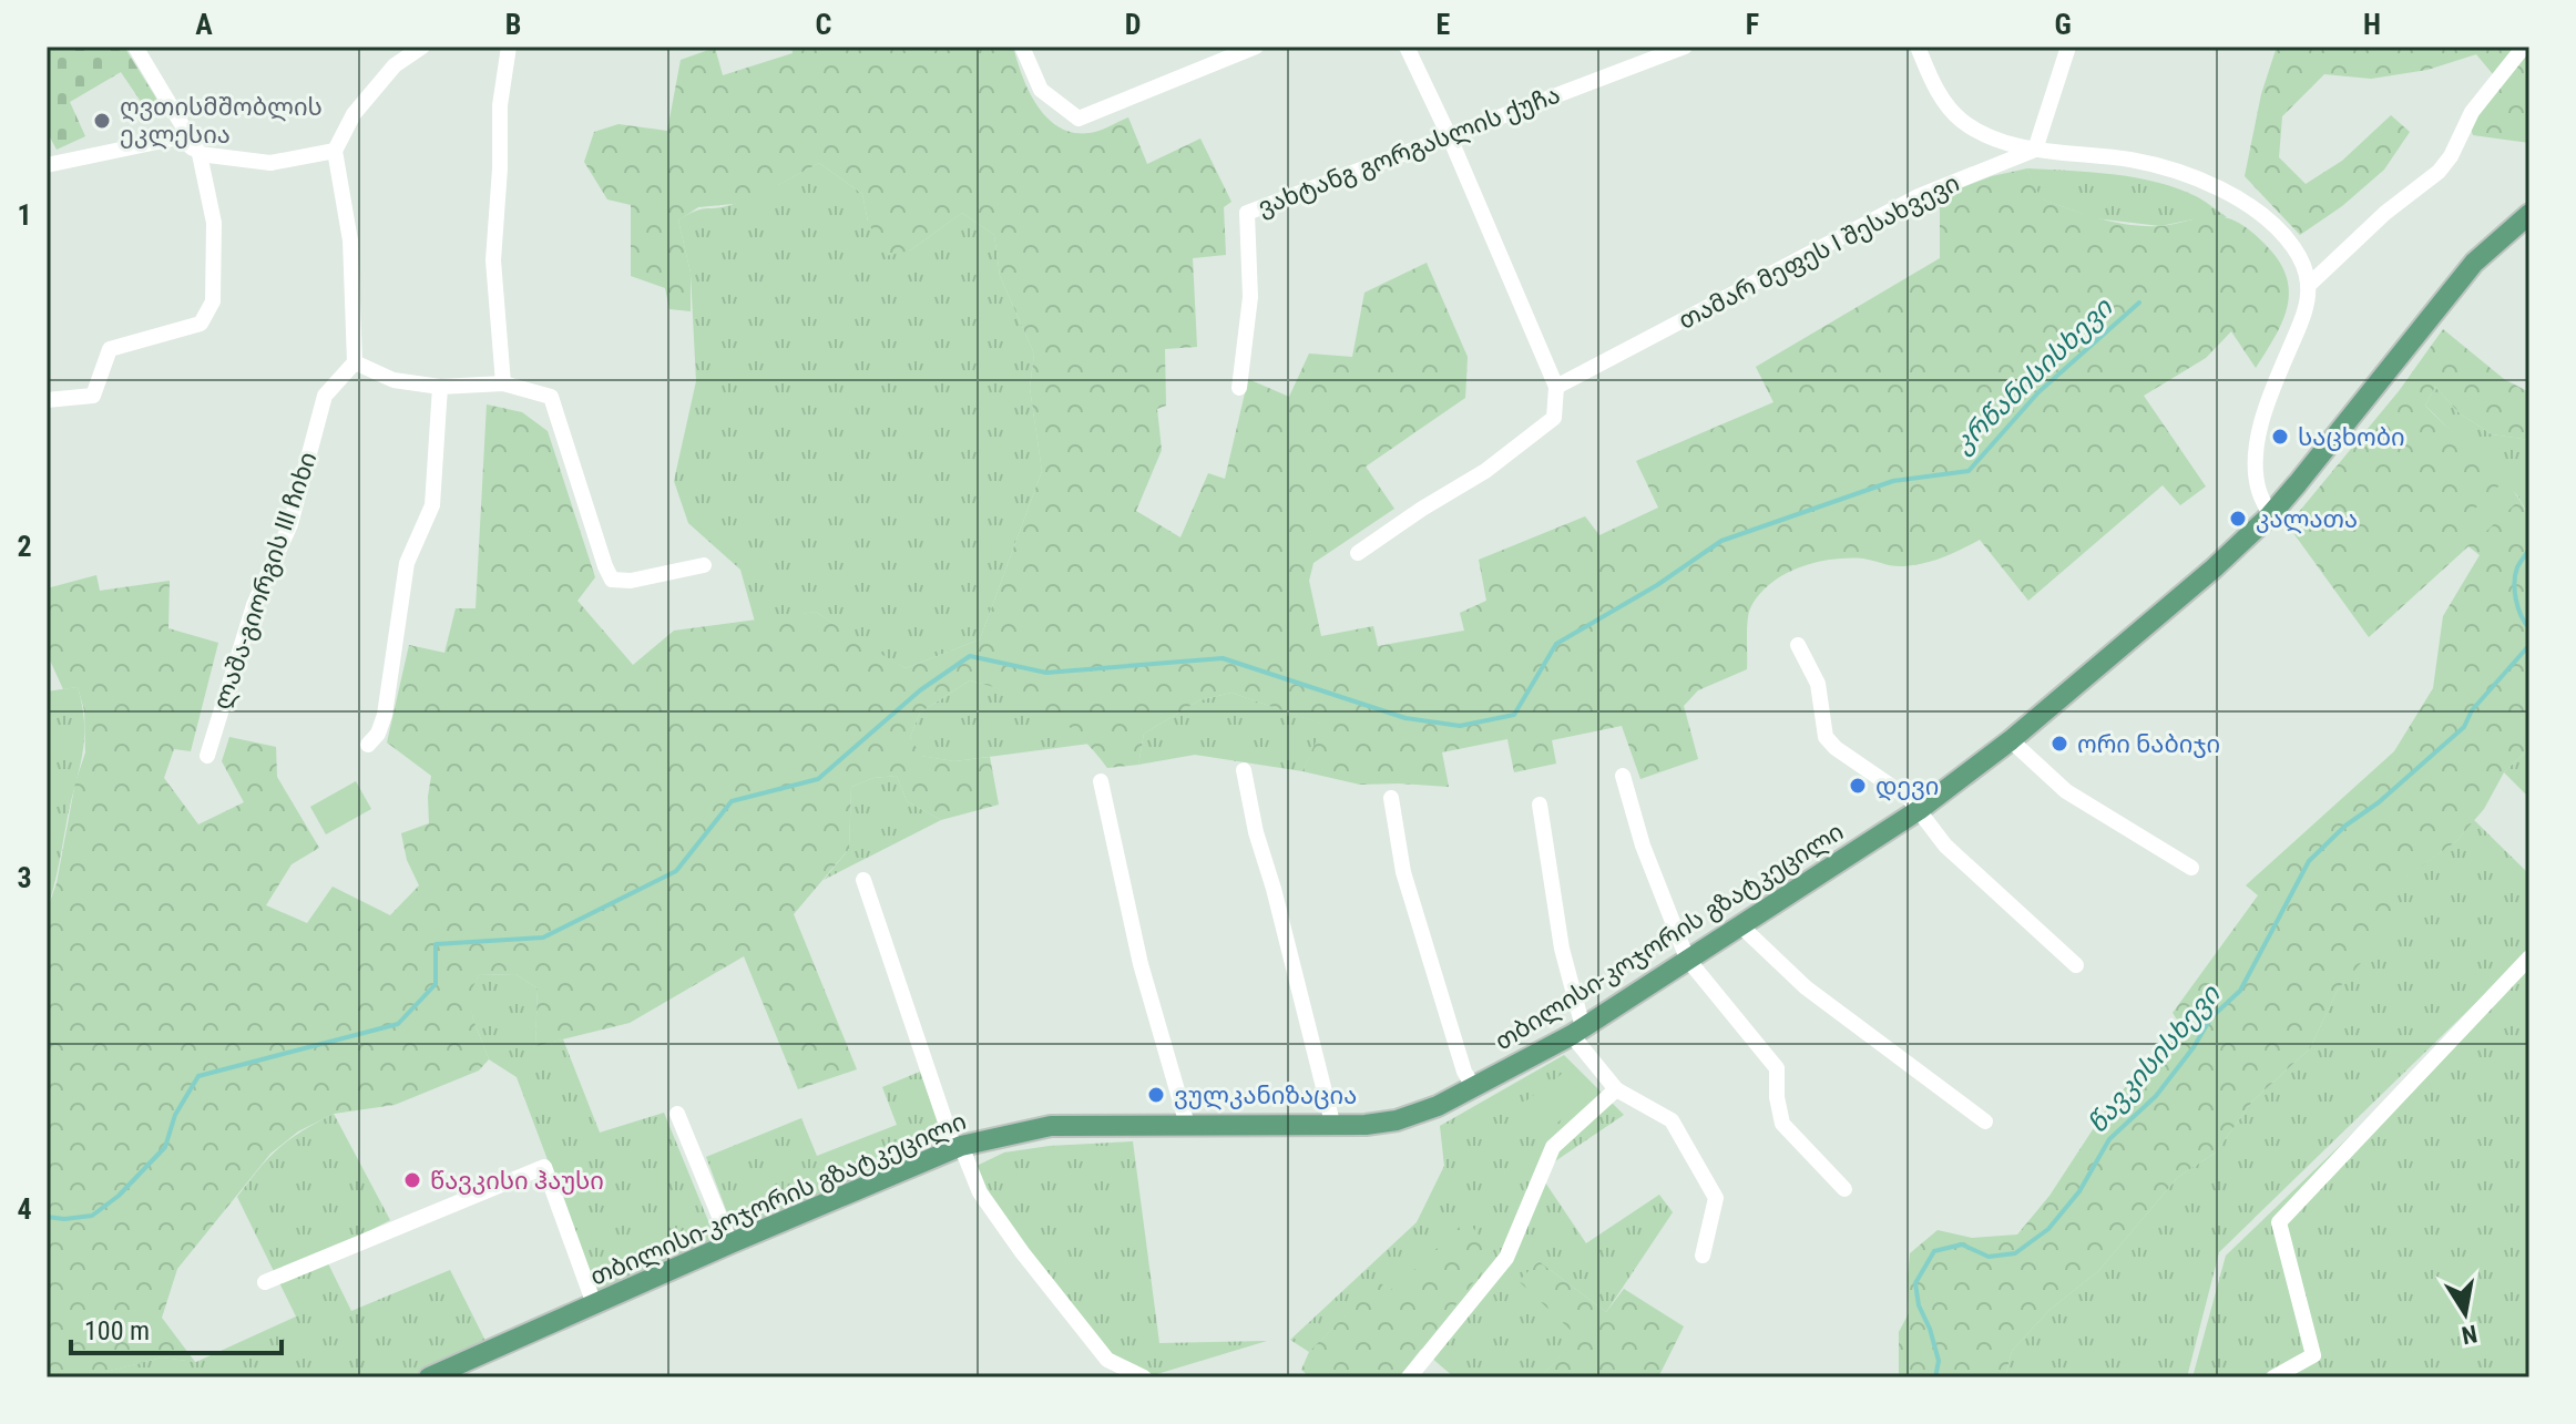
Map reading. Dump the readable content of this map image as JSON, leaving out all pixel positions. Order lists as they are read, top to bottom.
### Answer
{
  "streets": {
    "main road": ["თბილისი-კოჯორის გზატკეცილი"],
    "street": ["ვახტანგ გორგასლის ქუჩა", "თამარ მეფეს I შესახვევი", "ლაშა-გიორგის III ჩიხი"]
  },
  "water": ["კრწანისისხევი", "წავკისისხევი"],
  "places": [
    "ღვთისმშობლის ეკლესია",
    "საცხობი",
    "კალათა",
    "ორი ნაბიჯი",
    "დევი",
    "ვულკანიზაცია",
    "წავკისი ჰაუსი"
  ],
  "scale_bar": "100 m",
  "north": "bottom",
  "grid": {
    "columns": [
      "A",
      "B",
      "C",
      "D",
      "E",
      "F",
      "G",
      "H"
    ],
    "rows": [
      "1",
      "2",
      "3",
      "4"
    ]
  }
}
